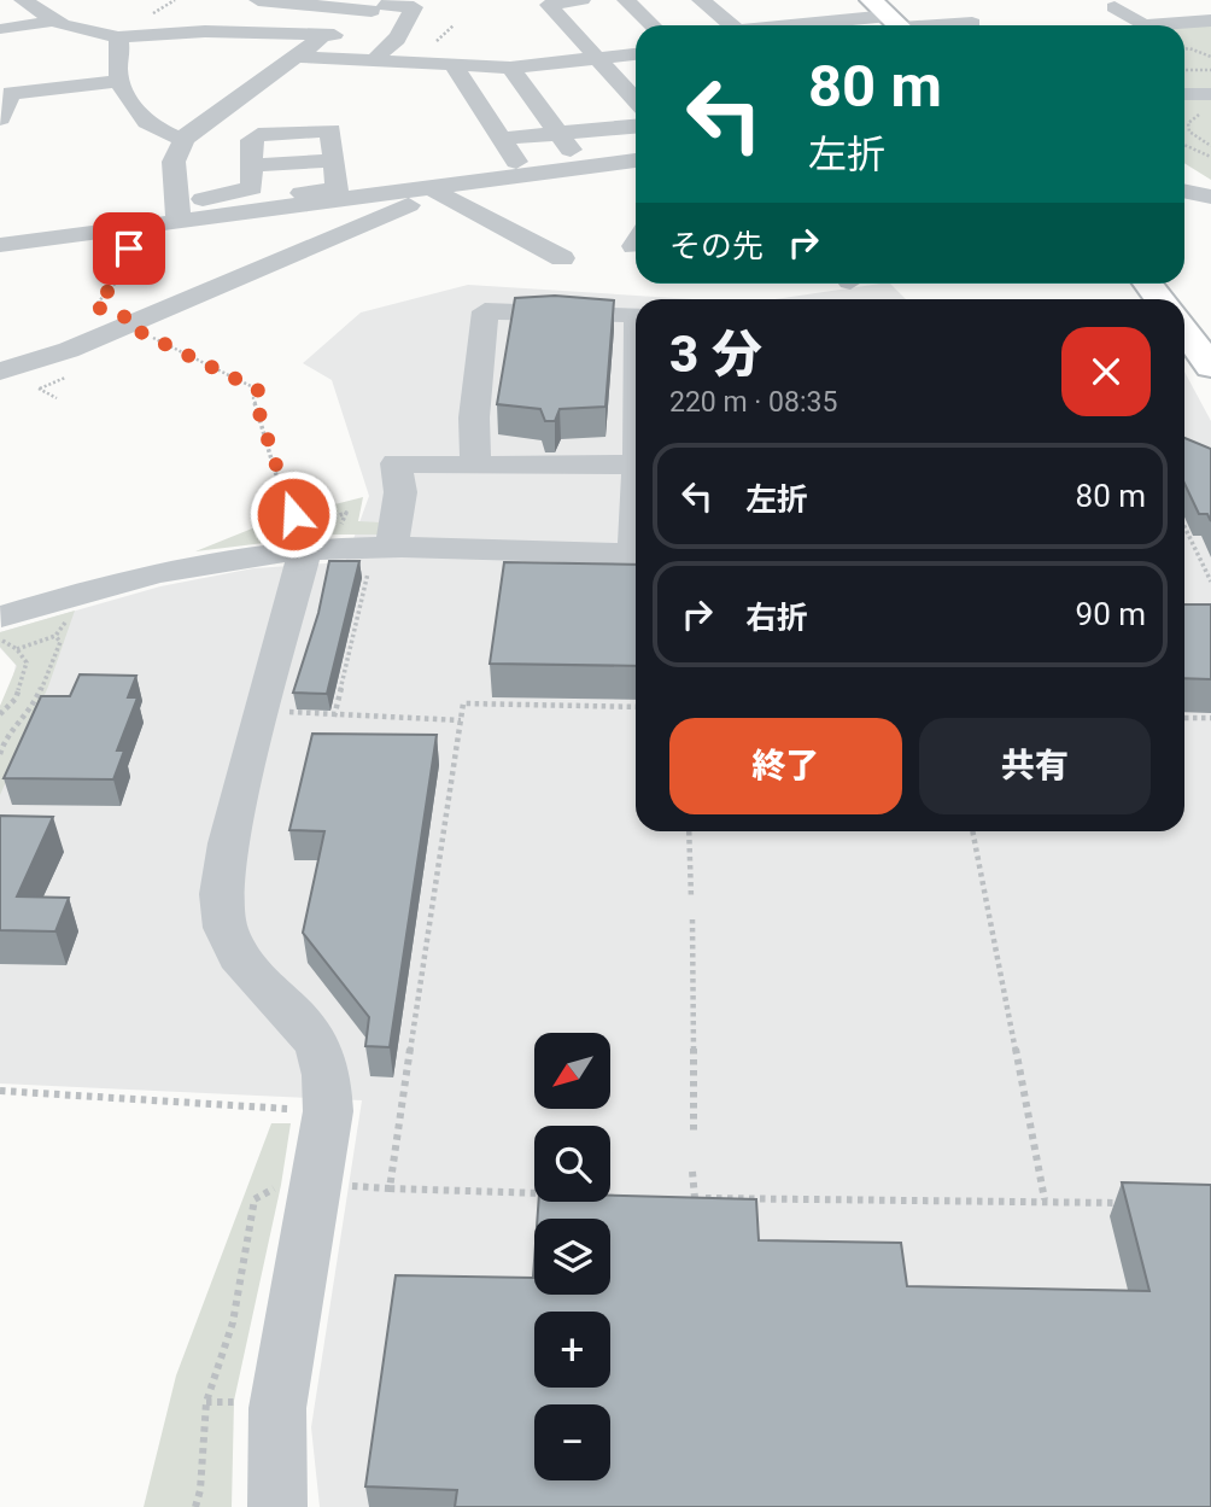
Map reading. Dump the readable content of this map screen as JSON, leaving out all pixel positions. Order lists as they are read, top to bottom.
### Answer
{
  "north": "bottom left",
  "page": {
    "turn": ["80 m", "左折"],
    "then": "その先",
    "heading": ["3 分", "220 m · 08:35"],
    "list": [
      {
        "name": "左折",
        "value": "80 m"
      },
      {
        "name": "右折",
        "value": "90 m"
      }
    ],
    "buttons": ["終了", "共有"],
    "map_buttons": ["+", "−"]
  }
}
